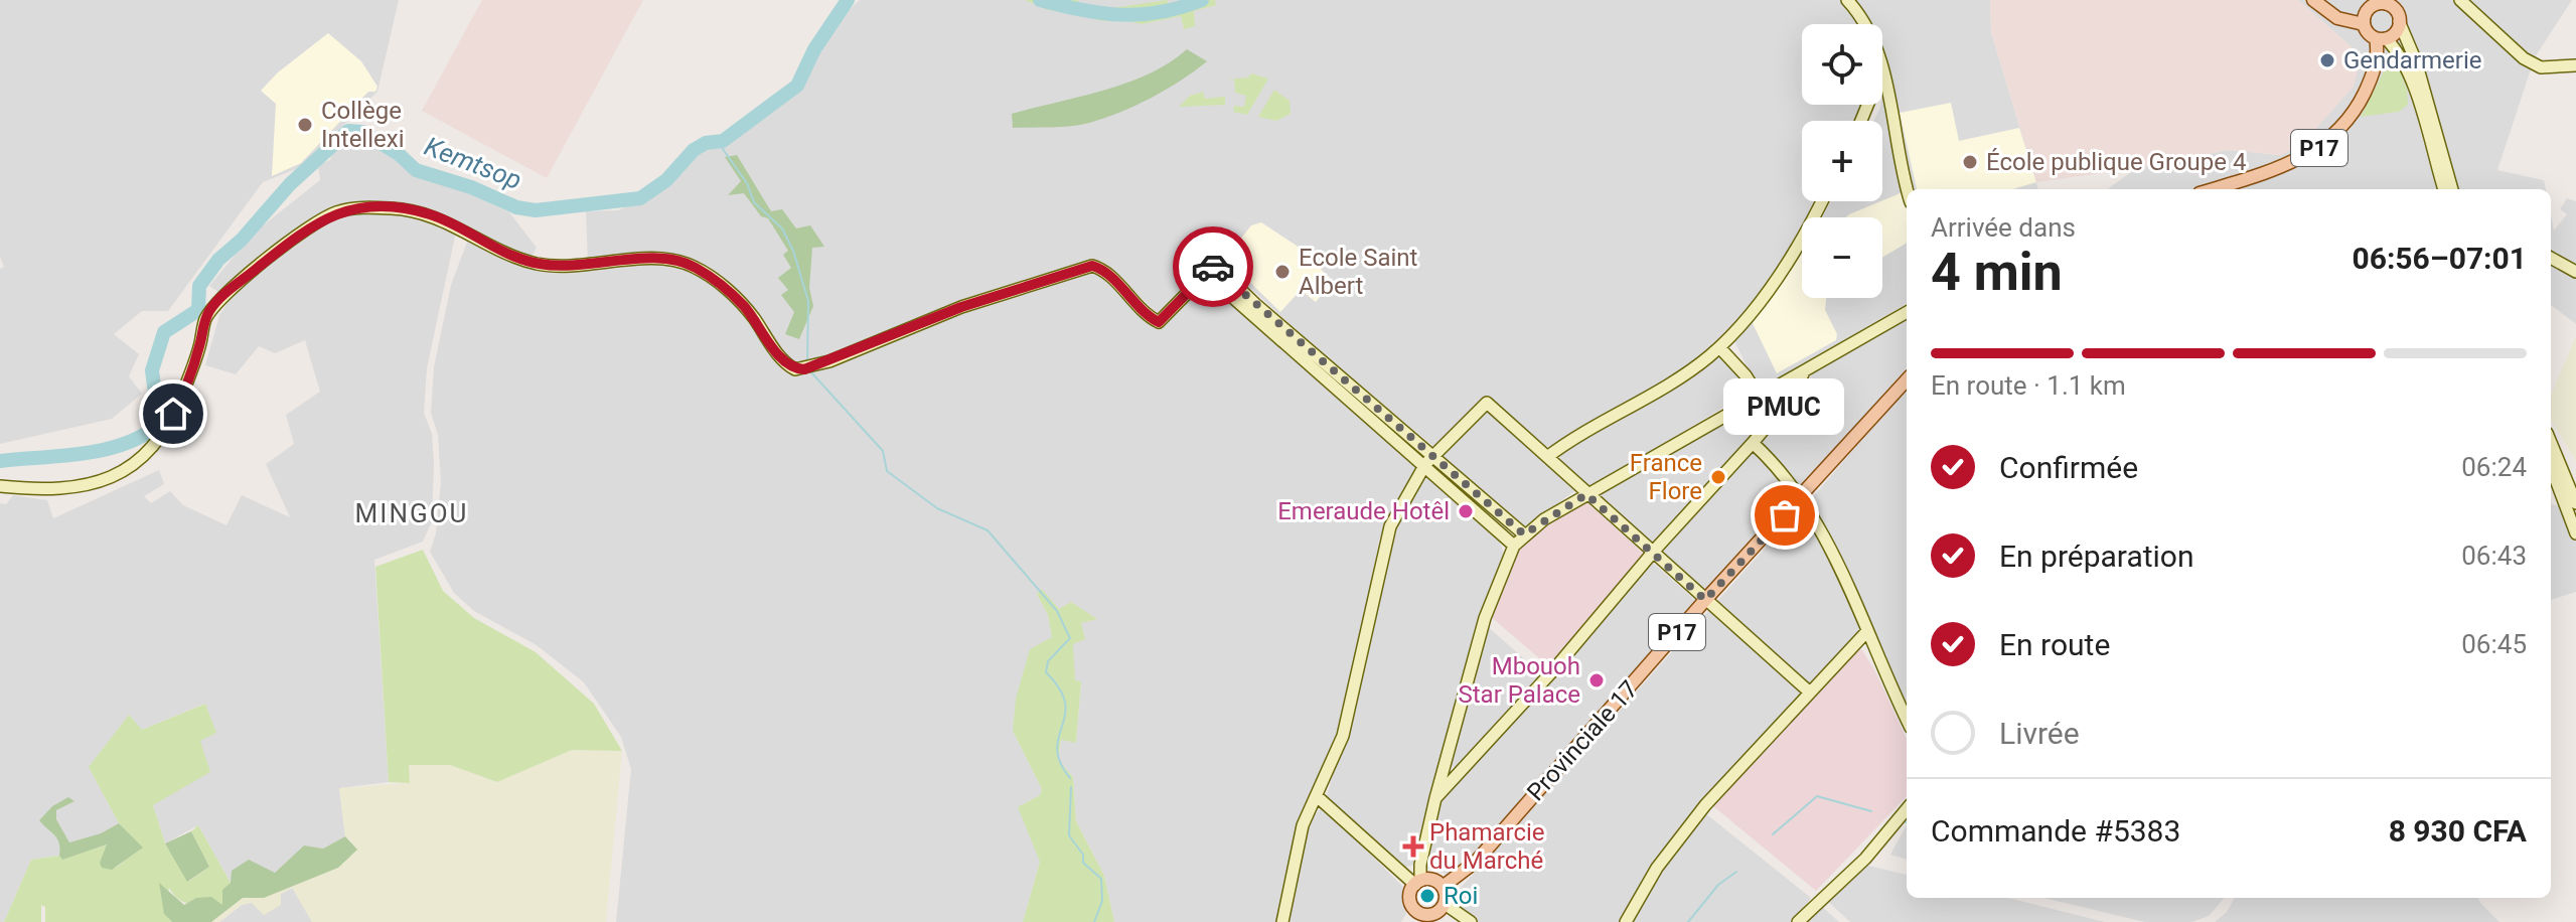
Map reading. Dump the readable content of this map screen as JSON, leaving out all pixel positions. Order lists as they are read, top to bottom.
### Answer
{
  "streets": {
    "main road": ["P17", "Provinciale 17"]
  },
  "districts": ["MINGOU"],
  "water": ["Kemtsop"],
  "places": {
    "other": [
      "Gendarmerie",
      "Collège Intellexi",
      "École publique Groupe 4",
      "Ecole Saint Albert",
      "France Flore",
      "Emeraude Hotêl",
      "PMUC",
      "Mbouoh Star Palace",
      "Roi"
    ],
    "health": ["Phamarcie du Marché"]
  },
  "page": {
    "map_buttons": ["+", "−"],
    "heading": ["4 min", "Arrivée dans", "06:56–07:01"],
    "panel": ["Commande #5383", "8 930 CFA"],
    "bar": "En route · 1.1 km",
    "bubble": "PMUC",
    "list": [
      ["Confirmée", "06:24"],
      ["En préparation", "06:43"],
      ["En route", "06:45"],
      "Livrée"
    ]
  }
}
